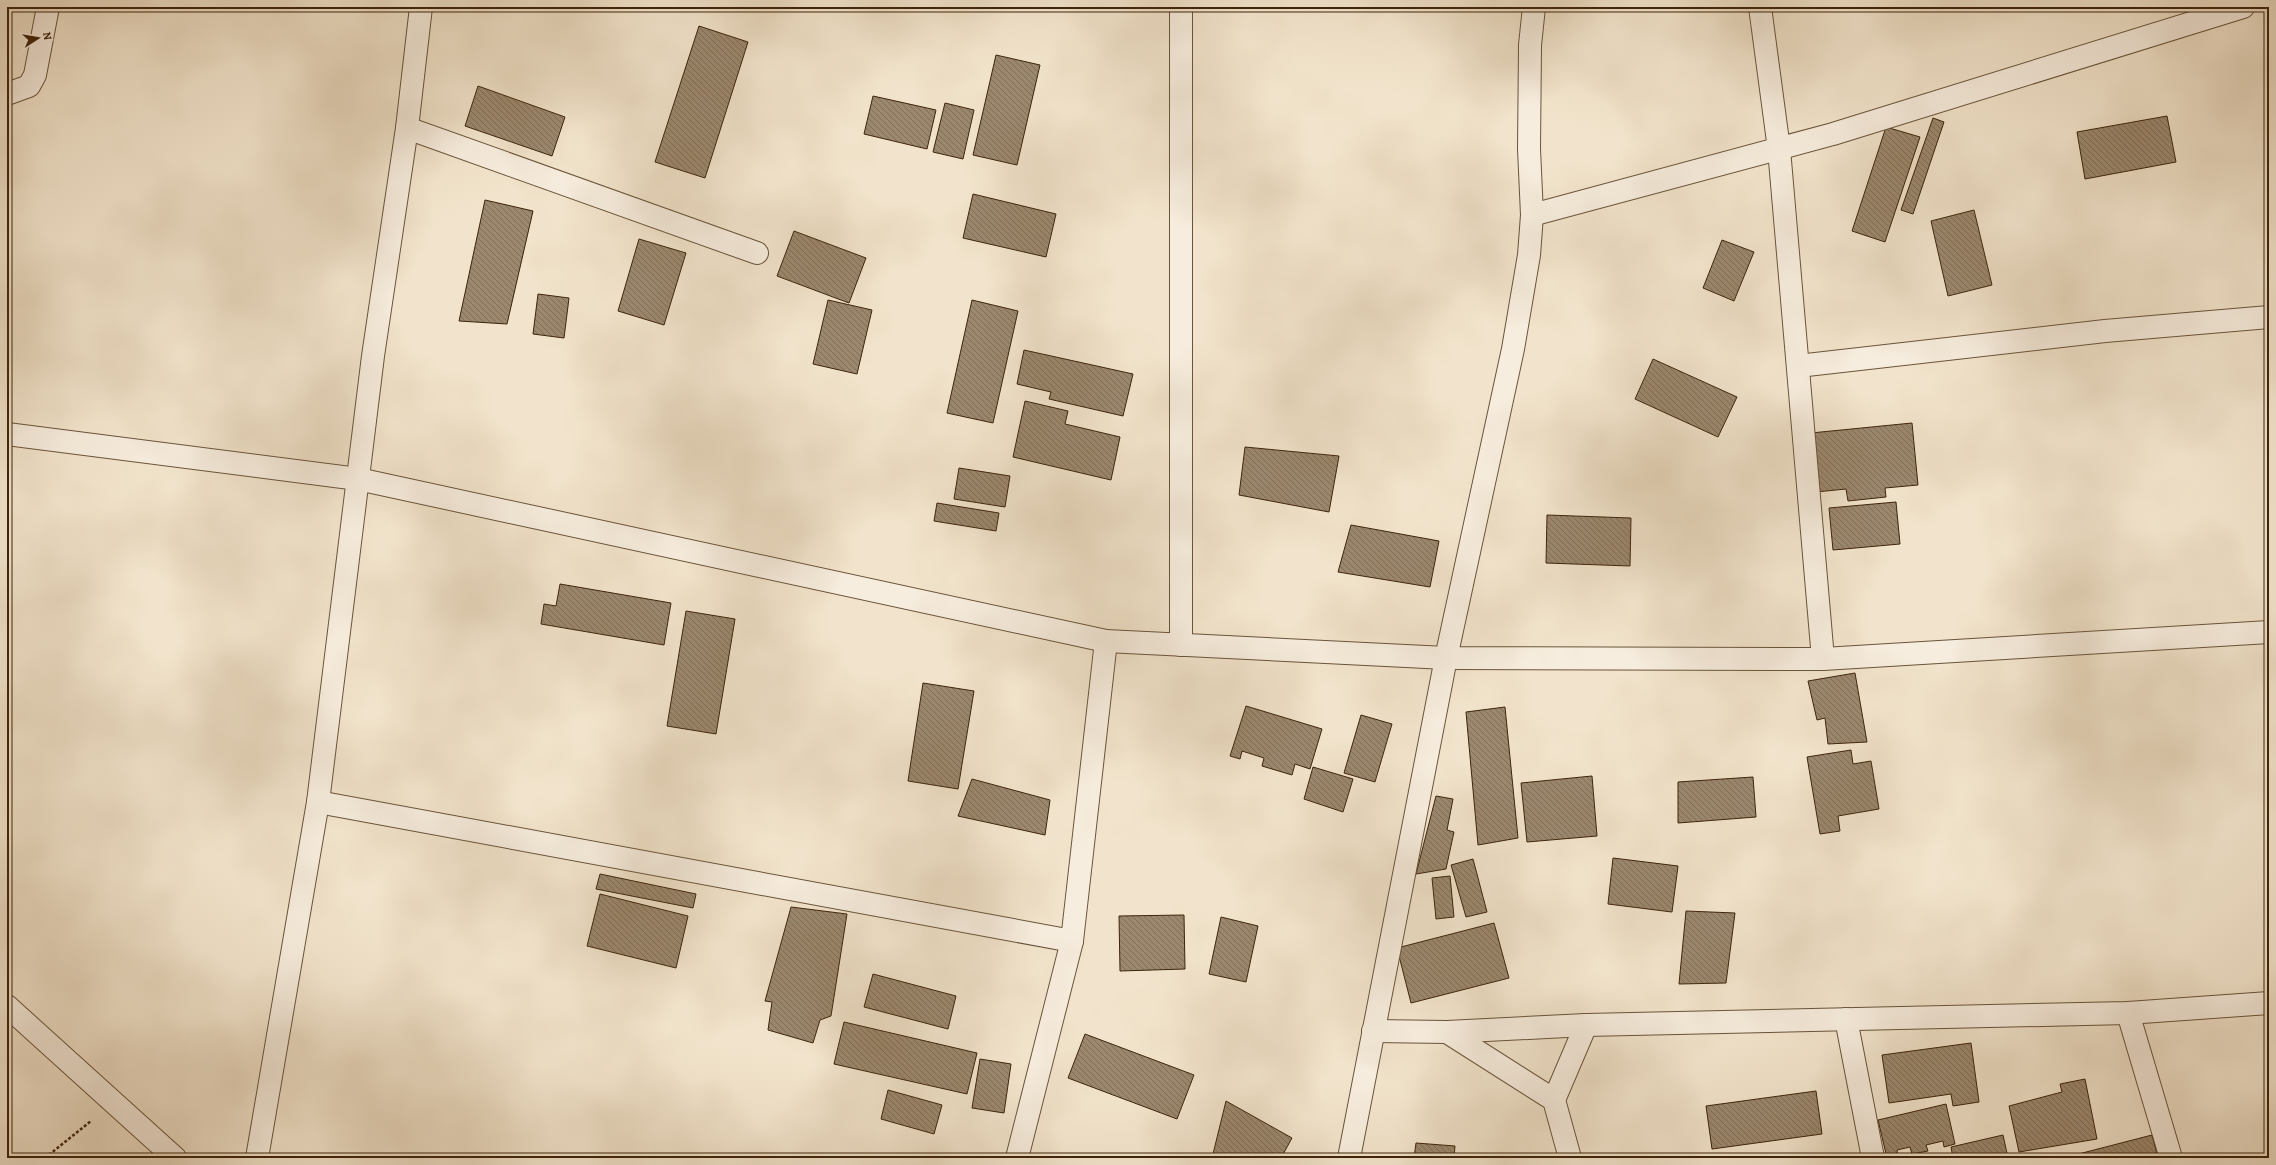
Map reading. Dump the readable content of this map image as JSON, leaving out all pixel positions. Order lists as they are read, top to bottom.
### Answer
{
  "north": "right"
}
